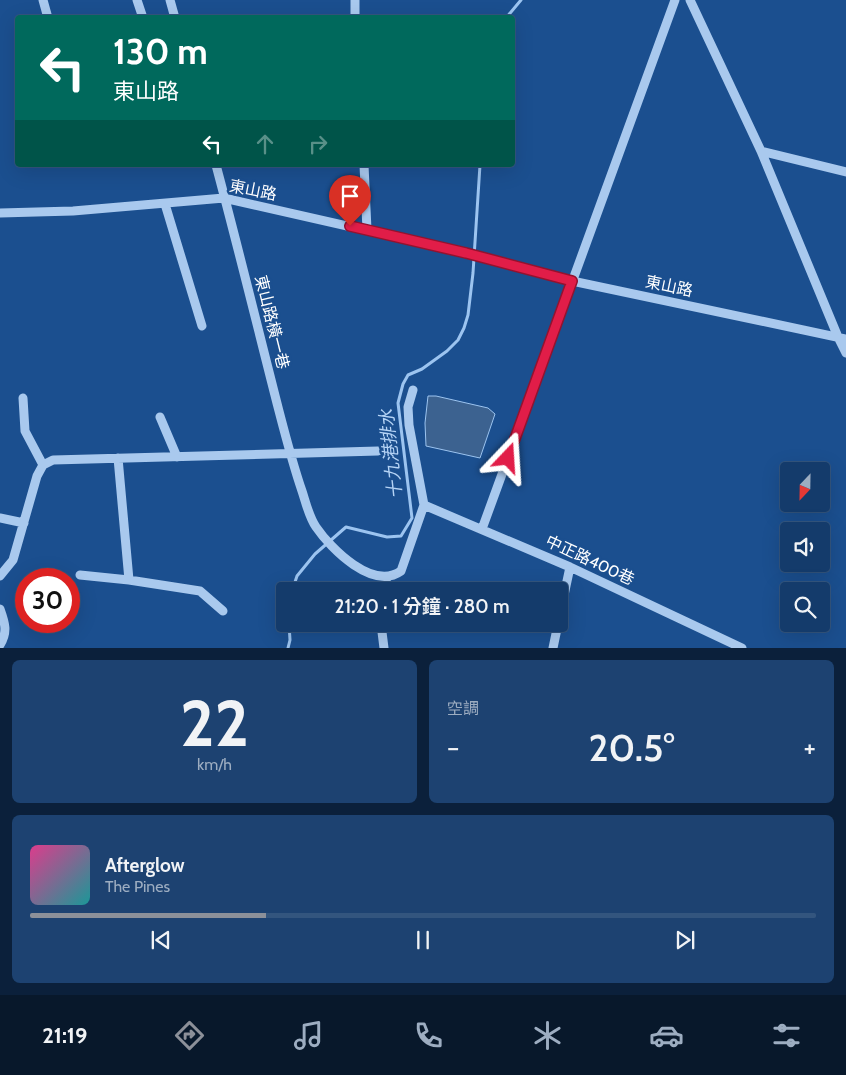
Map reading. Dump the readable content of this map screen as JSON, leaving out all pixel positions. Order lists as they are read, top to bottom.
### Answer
{
  "streets": {
    "street": ["東山路", "東山路橫一巷", "中正路400巷"]
  },
  "crossings": [
    ["東山路", "東山路橫一巷"]
  ],
  "water": ["十九港排水"],
  "north": "bottom",
  "page": {
    "turn": ["130 m", "東山路"],
    "limit": "30",
    "trip": "21:20 · 1 分鐘 · 280 m",
    "tile": [
      ["22", "km/h"],
      "空調"
    ],
    "heat": ["−", "20.5°", "+"],
    "song": ["Afterglow", "The Pines"],
    "tabs": "21:19"
  }
}
